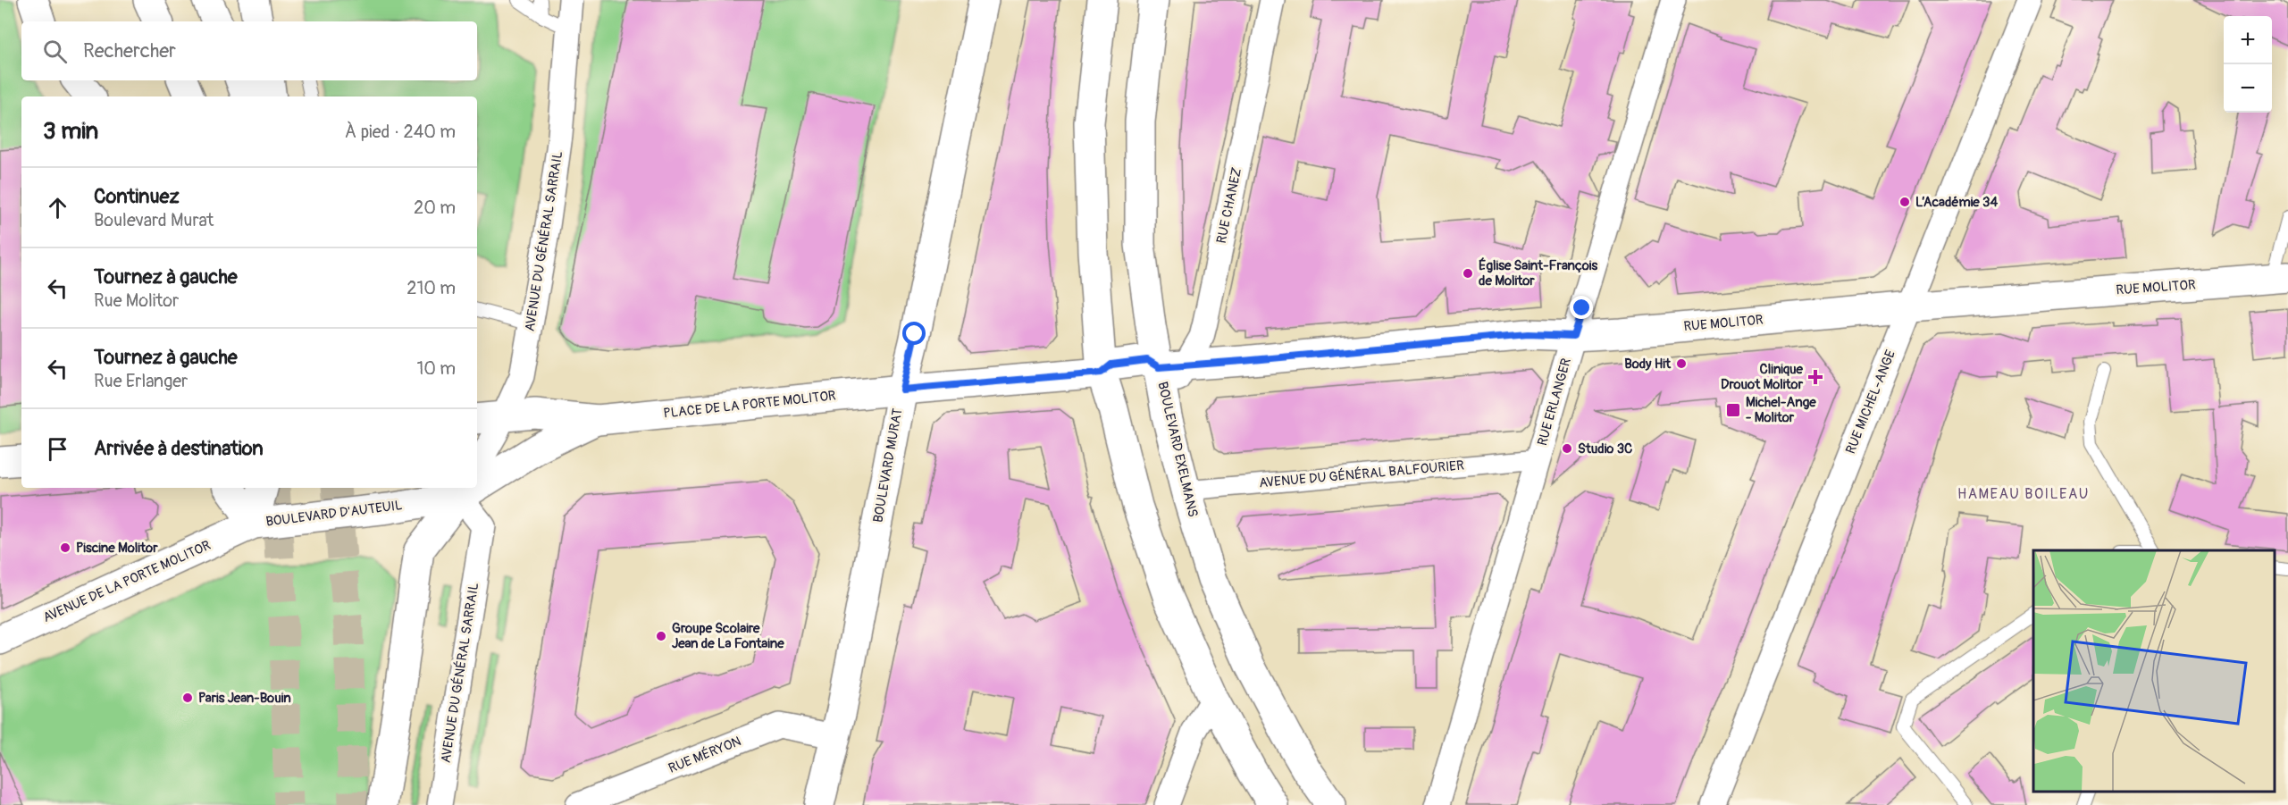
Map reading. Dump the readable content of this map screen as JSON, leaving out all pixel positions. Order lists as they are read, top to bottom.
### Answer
{
  "streets": {
    "main road": [
      "RUE MOLITOR",
      "PLACE DE LA PORTE MOLITOR",
      "BOULEVARD EXELMANS",
      "BOULEVARD MURAT",
      "BOULEVARD D'AUTEUIL",
      "AVENUE DE LA PORTE MOLITOR"
    ],
    "street": [
      "RUE CHANEZ",
      "AVENUE DU GÉNÉRAL SARRAIL",
      "RUE ERLANGER",
      "RUE MICHEL-ANGE",
      "AVENUE DU GÉNÉRAL BALFOURIER",
      "RUE MÉRYON"
    ]
  },
  "crossings": [
    ["RUE CHANEZ", "RUE MOLITOR"],
    ["RUE CHANEZ", "BOULEVARD EXELMANS"],
    ["AVENUE DU GÉNÉRAL SARRAIL", "PLACE DE LA PORTE MOLITOR"],
    ["AVENUE DU GÉNÉRAL SARRAIL", "BOULEVARD D'AUTEUIL"],
    ["RUE MOLITOR", "RUE ERLANGER"],
    ["RUE MOLITOR", "RUE MICHEL-ANGE"],
    ["RUE MOLITOR", "PLACE DE LA PORTE MOLITOR"],
    ["RUE MOLITOR", "BOULEVARD EXELMANS"],
    ["RUE MOLITOR", "BOULEVARD MURAT"],
    ["RUE ERLANGER", "AVENUE DU GÉNÉRAL BALFOURIER"],
    ["PLACE DE LA PORTE MOLITOR", "BOULEVARD MURAT"],
    ["BOULEVARD EXELMANS", "AVENUE DU GÉNÉRAL BALFOURIER"],
    ["BOULEVARD MURAT", "RUE MÉRYON"],
    ["BOULEVARD D'AUTEUIL", "AVENUE DE LA PORTE MOLITOR"]
  ],
  "districts": ["HAMEAU BOILEAU"],
  "places": {
    "other": [
      "L’Académie 34",
      "Église Saint-François de Molitor",
      "Body Hit",
      "Studio 3C",
      "Piscine Molitor",
      "Groupe Scolaire Jean de La Fontaine",
      "Paris Jean-Bouin"
    ],
    "health": ["Clinique Drouot Molitor"],
    "transit": ["Michel-Ange - Molitor"]
  },
  "page": {
    "map_buttons": ["+", "−"],
    "search": "Rechercher",
    "heading": ["3 min", "À pied · 240 m"],
    "list": [
      ["Continuez", "Boulevard Murat", "20 m"],
      ["Tournez à gauche", "Rue Molitor", "210 m"],
      ["Tournez à gauche", "Rue Erlanger", "10 m"],
      "Arrivée à destination"
    ]
  }
}
